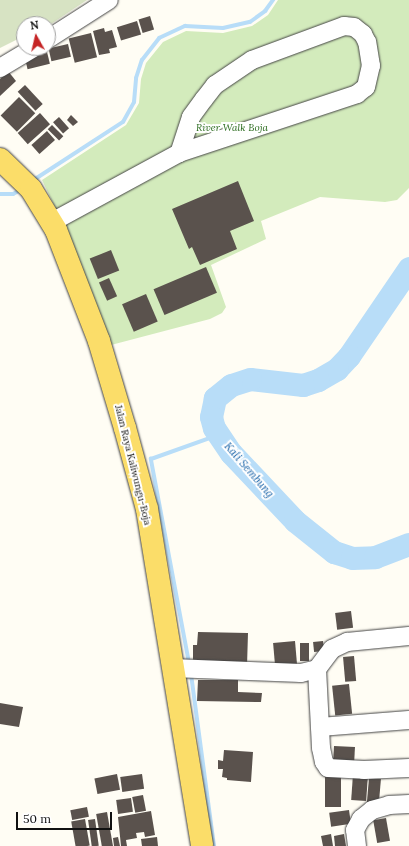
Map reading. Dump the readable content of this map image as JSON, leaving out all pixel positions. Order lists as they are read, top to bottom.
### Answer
{
  "streets": {
    "main road": ["Jalan Raya Kaliwungu-Boja"]
  },
  "water": ["Kali Sembung"],
  "parks": ["River Walk Boja"],
  "scale_bar": "50 m",
  "north": "top"
}
